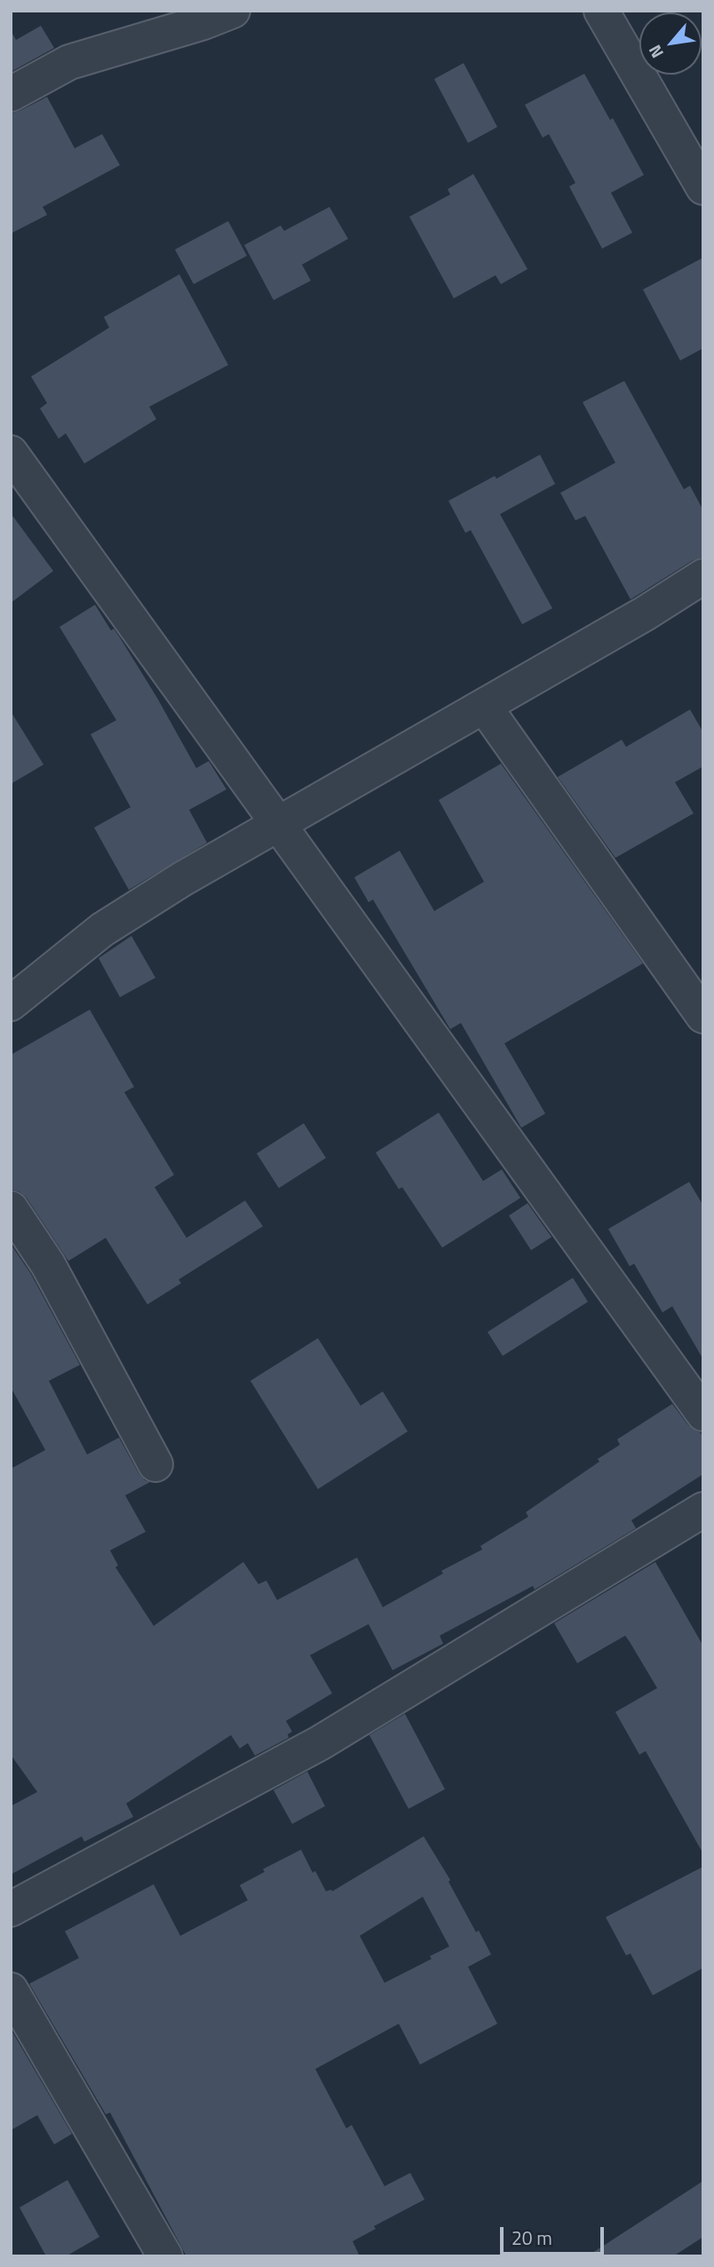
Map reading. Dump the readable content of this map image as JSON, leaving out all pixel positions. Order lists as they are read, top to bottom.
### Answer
{
  "scale_bar": "20 m",
  "north": "bottom left"
}
